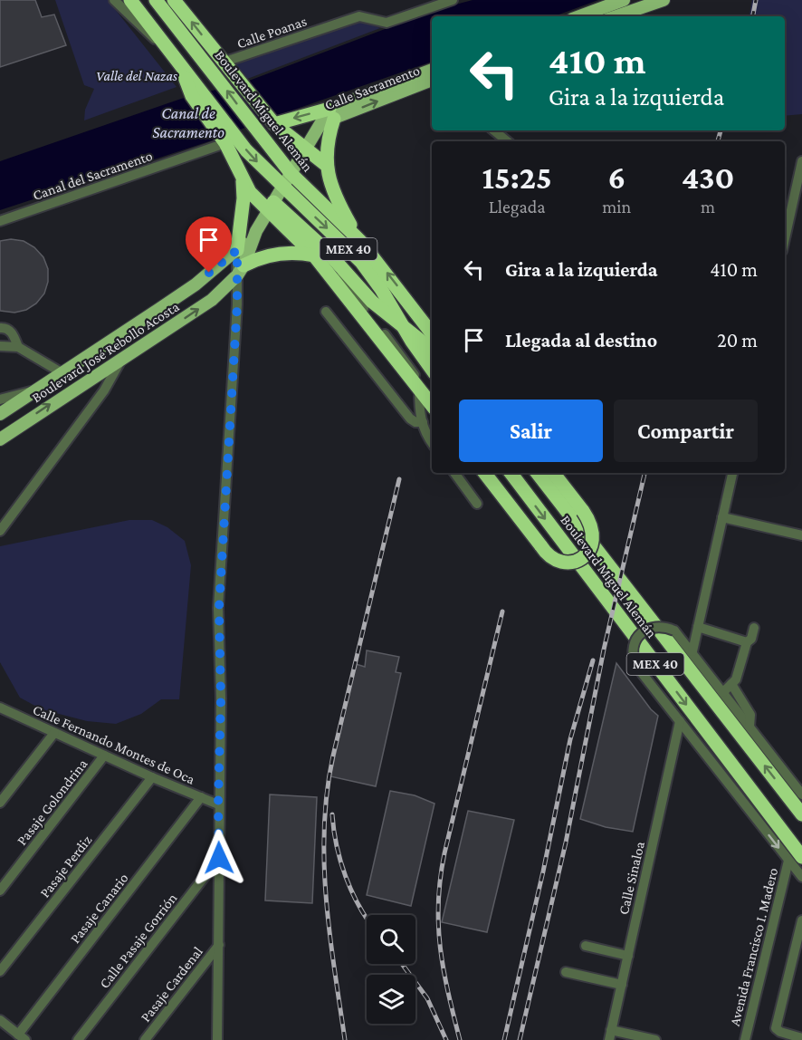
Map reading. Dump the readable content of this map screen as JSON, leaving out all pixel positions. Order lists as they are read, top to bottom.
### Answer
{
  "streets": {
    "highway": ["Boulevard Miguel Alemán", "MEX 40"],
    "main road": ["Calle Sacramento", "Boulevard José Rebollo Acosta"],
    "street": [
      "Calle Poanas",
      "Canal del Sacramento",
      "Calle Fernando Montes de Oca",
      "Pasaje Golondrina",
      "Pasaje Perdiz",
      "Calle Sinaloa",
      "Pasaje Canario",
      "Calle Pasaje Gorrión",
      "Avenida Francisco I. Madero",
      "Pasaje Cardenal"
    ]
  },
  "crossings": [
    ["Calle Sacramento", "Boulevard Miguel Alemán"],
    ["Calle Sacramento", "Boulevard José Rebollo Acosta"],
    ["Boulevard Miguel Alemán", "Boulevard José Rebollo Acosta"],
    ["Boulevard Miguel Alemán", "Avenida Francisco I. Madero"],
    ["MEX 40", "Boulevard José Rebollo Acosta"],
    ["Calle Fernando Montes de Oca", "Pasaje Golondrina"],
    ["Calle Fernando Montes de Oca", "Pasaje Perdiz"],
    ["Calle Fernando Montes de Oca", "Pasaje Canario"]
  ],
  "water": ["Canal de Sacramento"],
  "parks": ["Valle del Nazas"],
  "page": {
    "turn": ["410 m", "Gira a la izquierda"],
    "eta": [
      "15:25",
      "Llegada",
      "6",
      "min",
      "430",
      "m"
    ],
    "list": [
      {
        "name": "Gira a la izquierda",
        "value": "410 m"
      },
      {
        "name": "Llegada al destino",
        "value": "20 m"
      }
    ],
    "buttons": ["Salir", "Compartir"]
  }
}
